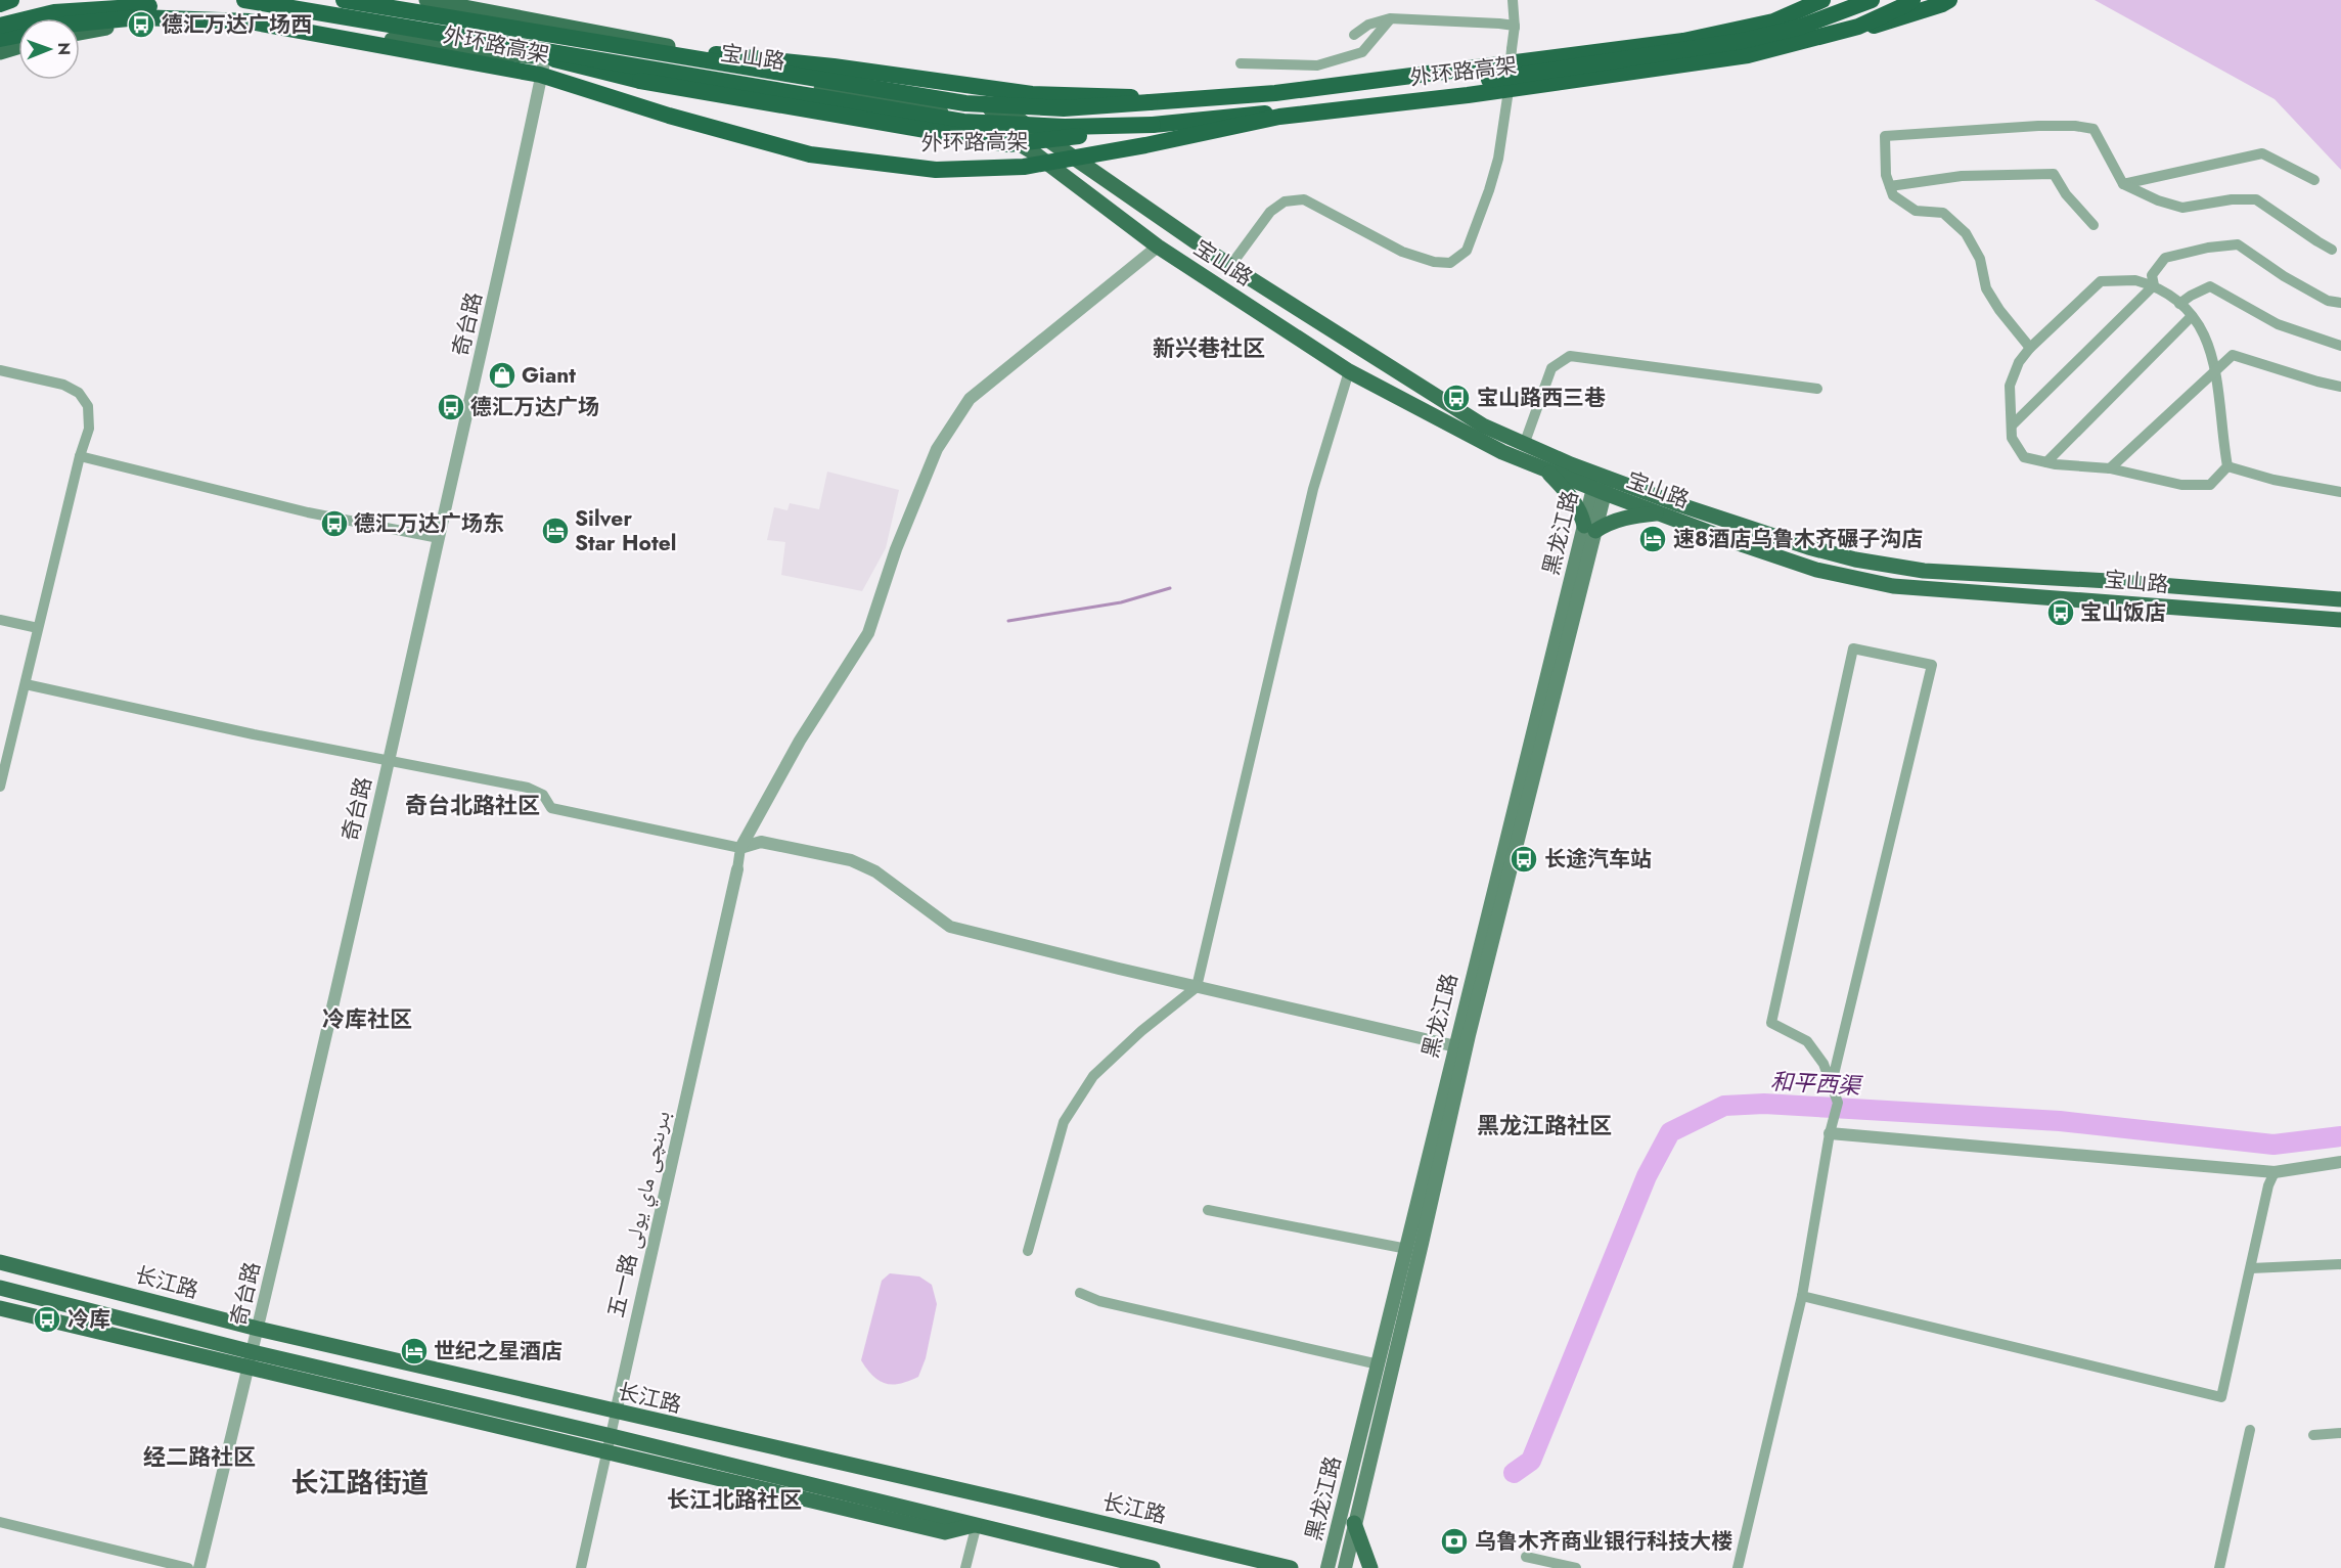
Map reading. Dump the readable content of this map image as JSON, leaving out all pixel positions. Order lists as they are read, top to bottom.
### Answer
{
  "streets": {
    "highway": ["外环路高架"],
    "main road": ["宝山路", "黑龙江路", "长江路"],
    "street": ["奇台路", "五一路 بىرىنچى ماي يولى"]
  },
  "crossings": [
    ["宝山路", "奇台路"],
    ["宝山路", "黑龙江路"],
    ["奇台路", "长江路"],
    ["五一路 بىرىنچى ماي يولى", "长江路"]
  ],
  "districts": [
    "新兴巷社区",
    "奇台北路社区",
    "冷库社区",
    "黑龙江路社区",
    "经二路社区",
    "长江路街道",
    "长江北路社区"
  ],
  "water": ["和平西渠"],
  "places": {
    "bus stop": [
      "德汇万达广场西",
      "宝山路西三巷",
      "德汇万达广场",
      "德汇万达广场东",
      "宝山饭店",
      "长途汽车站",
      "冷库"
    ],
    "shop": ["Giant"],
    "hotel": ["Silver Star Hotel", "速8酒店乌鲁木齐碾子沟店", "世纪之星酒店"],
    "bank": ["乌鲁木齐商业银行科技大楼"]
  },
  "north": "right"
}
